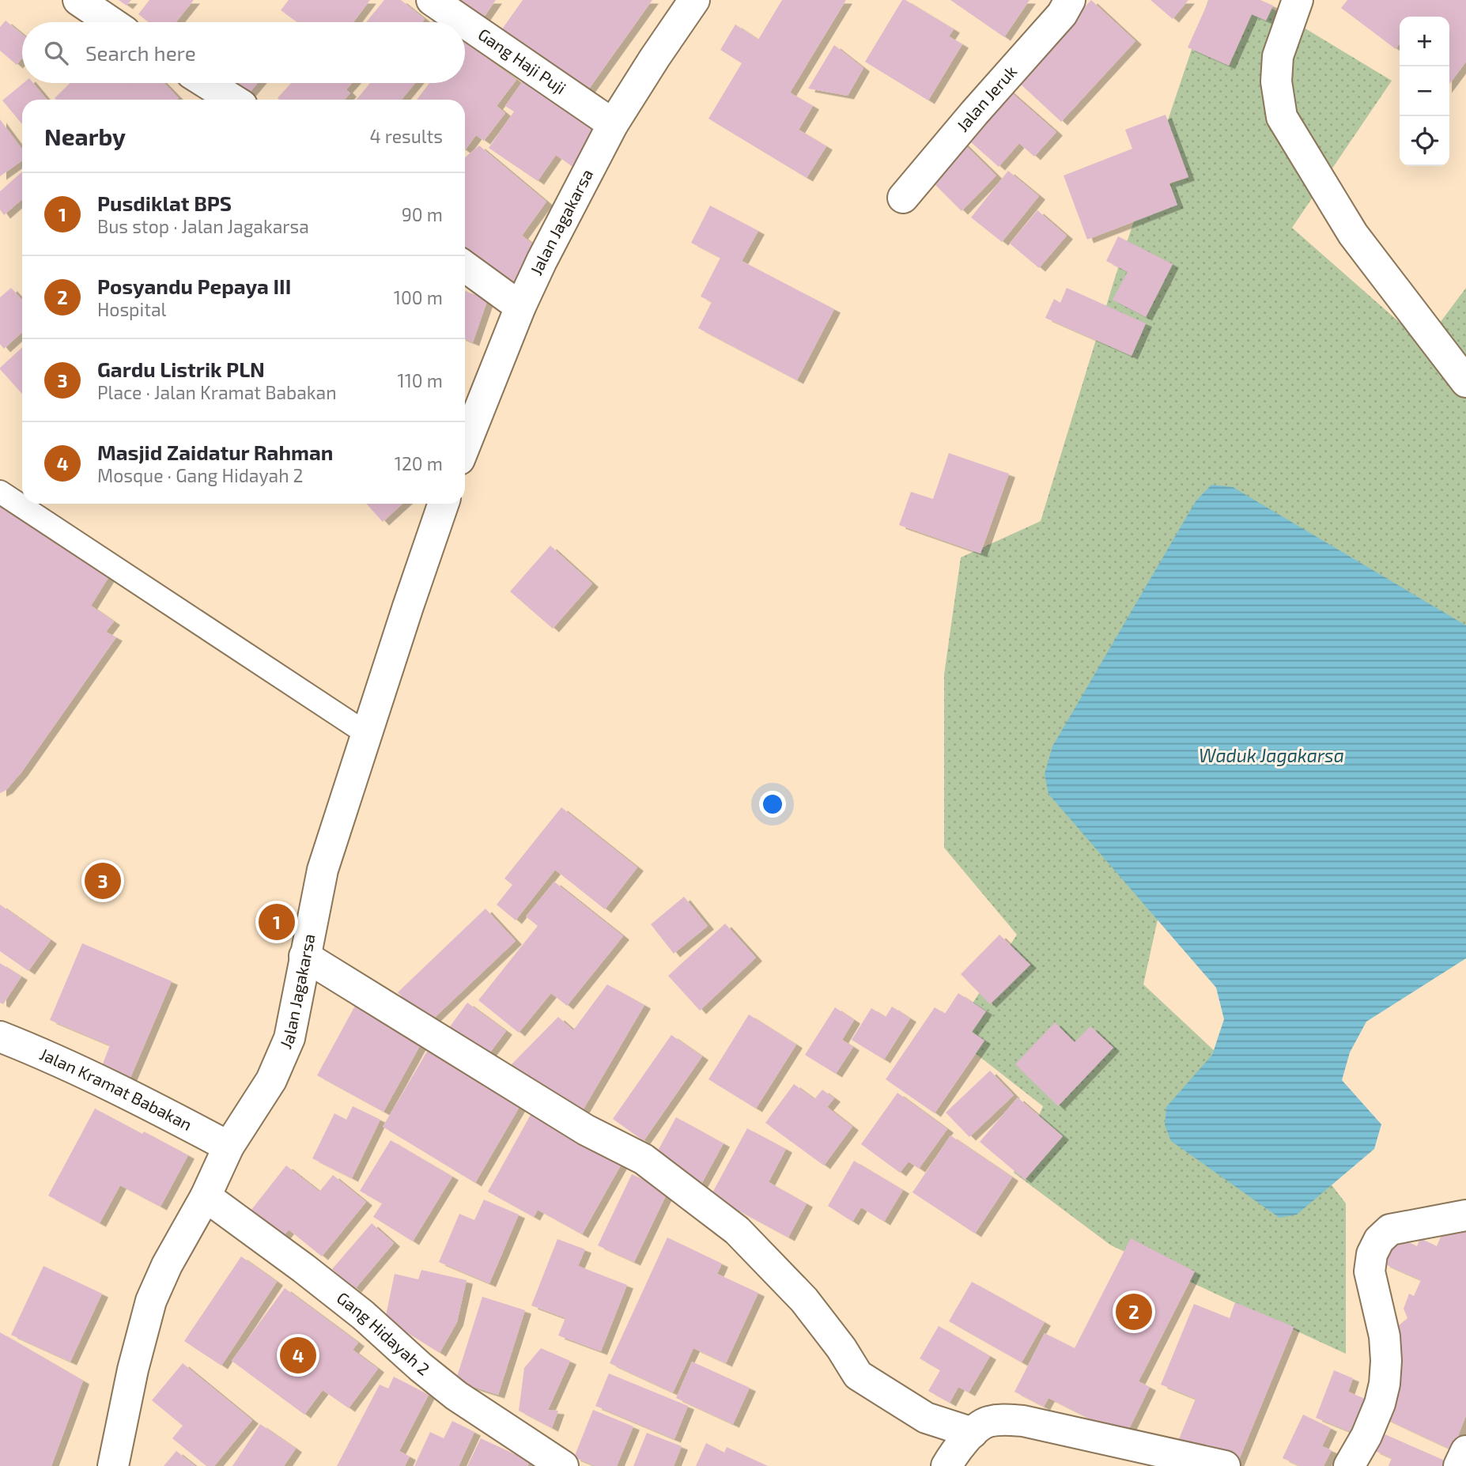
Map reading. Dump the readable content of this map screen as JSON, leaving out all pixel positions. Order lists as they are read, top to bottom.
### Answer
{
  "streets": {
    "street": [
      "Gang Haji Puji",
      "Jalan Jeruk",
      "Jalan Jagakarsa",
      "Jalan Kramat Babakan",
      "Gang Hidayah 2"
    ]
  },
  "crossings": [
    ["Gang Haji Puji", "Jalan Jagakarsa"],
    ["Jalan Jagakarsa", "Jalan Kramat Babakan"],
    ["Jalan Jagakarsa", "Gang Hidayah 2"]
  ],
  "water": ["Waduk Jagakarsa"],
  "page": {
    "map_buttons": ["+", "−"],
    "search": "Search here",
    "heading": ["Nearby", "4 results"],
    "list": [
      {
        "mark": "1",
        "name": "Pusdiklat BPS",
        "note": "Bus stop · Jalan Jagakarsa",
        "value": "90 m"
      },
      {
        "mark": "2",
        "name": "Posyandu Pepaya III",
        "note": "Hospital",
        "value": "100 m"
      },
      {
        "mark": "3",
        "name": "Gardu Listrik PLN",
        "note": "Place · Jalan Kramat Babakan",
        "value": "110 m"
      },
      {
        "mark": "4",
        "name": "Masjid Zaidatur Rahman",
        "note": "Mosque · Gang Hidayah 2",
        "value": "120 m"
      }
    ],
    "pins": [
      "3",
      "1",
      "2",
      "4"
    ]
  }
}
